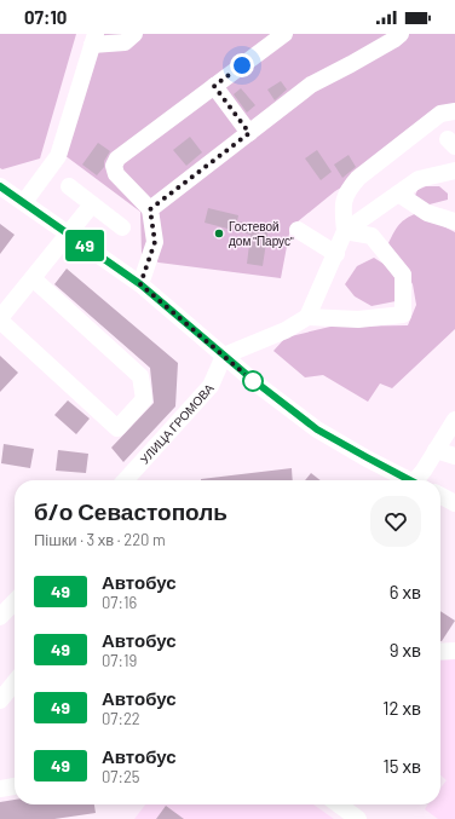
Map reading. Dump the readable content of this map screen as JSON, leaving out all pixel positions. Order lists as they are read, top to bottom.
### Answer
{
  "streets": {
    "street": ["УЛИЦА ГРОМОВА"]
  },
  "places": ["Гостевой дом \"Парус\""],
  "lines": ["bus line 49"],
  "page": {
    "status": "07:10",
    "on_map": "49",
    "heading": ["б/о Севастополь", "Пішки · 3 хв · 220 m"],
    "list": [
      {
        "mark": "49",
        "name": "Автобус",
        "note": "07:16",
        "value": "6 хв"
      },
      {
        "mark": "49",
        "name": "Автобус",
        "note": "07:19",
        "value": "9 хв"
      },
      {
        "mark": "49",
        "name": "Автобус",
        "note": "07:22",
        "value": "12 хв"
      },
      {
        "mark": "49",
        "name": "Автобус",
        "note": "07:25",
        "value": "15 хв"
      }
    ]
  }
}
